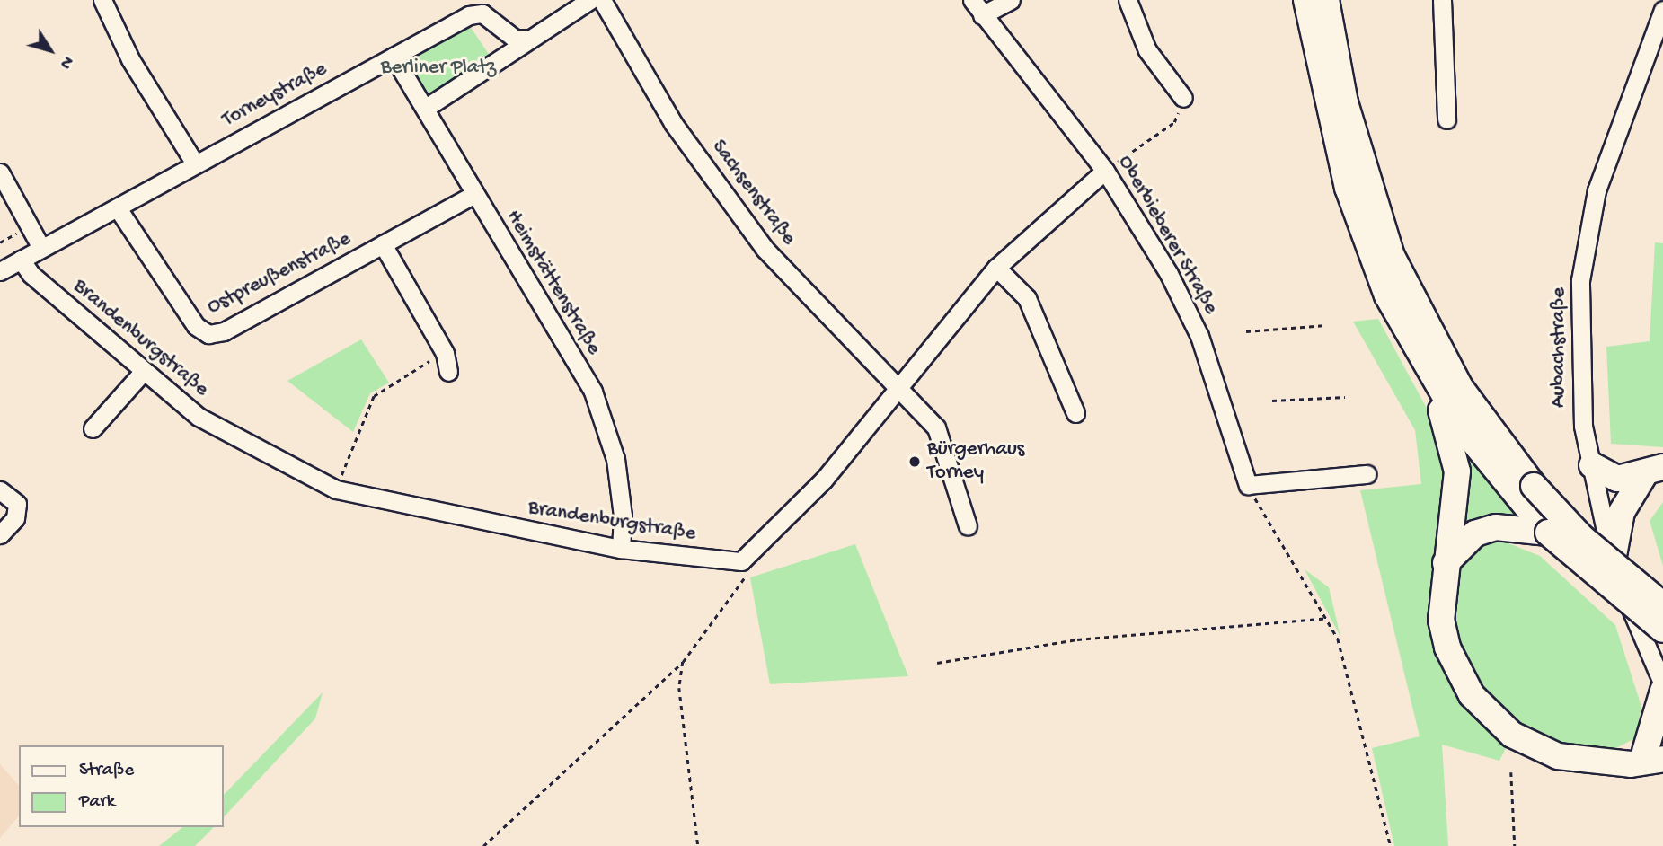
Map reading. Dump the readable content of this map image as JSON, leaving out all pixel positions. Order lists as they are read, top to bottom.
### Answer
{
  "streets": {
    "street": [
      "Torneystraße",
      "Sachsenstraße",
      "Oberbieberer Straße",
      "Ostpreußenstraße",
      "Heimstättenstraße",
      "Brandenburgstraße",
      "Aubachstraße"
    ]
  },
  "crossings": [
    ["Torneystraße", "Ostpreußenstraße"],
    ["Torneystraße", "Heimstättenstraße"],
    ["Torneystraße", "Brandenburgstraße"],
    ["Ostpreußenstraße", "Heimstättenstraße"],
    ["Heimstättenstraße", "Brandenburgstraße"]
  ],
  "parks": ["Berliner Platz"],
  "places": ["Bürgerhaus Torney"],
  "legend": ["Straße", "Park"],
  "north": "bottom right"
}
